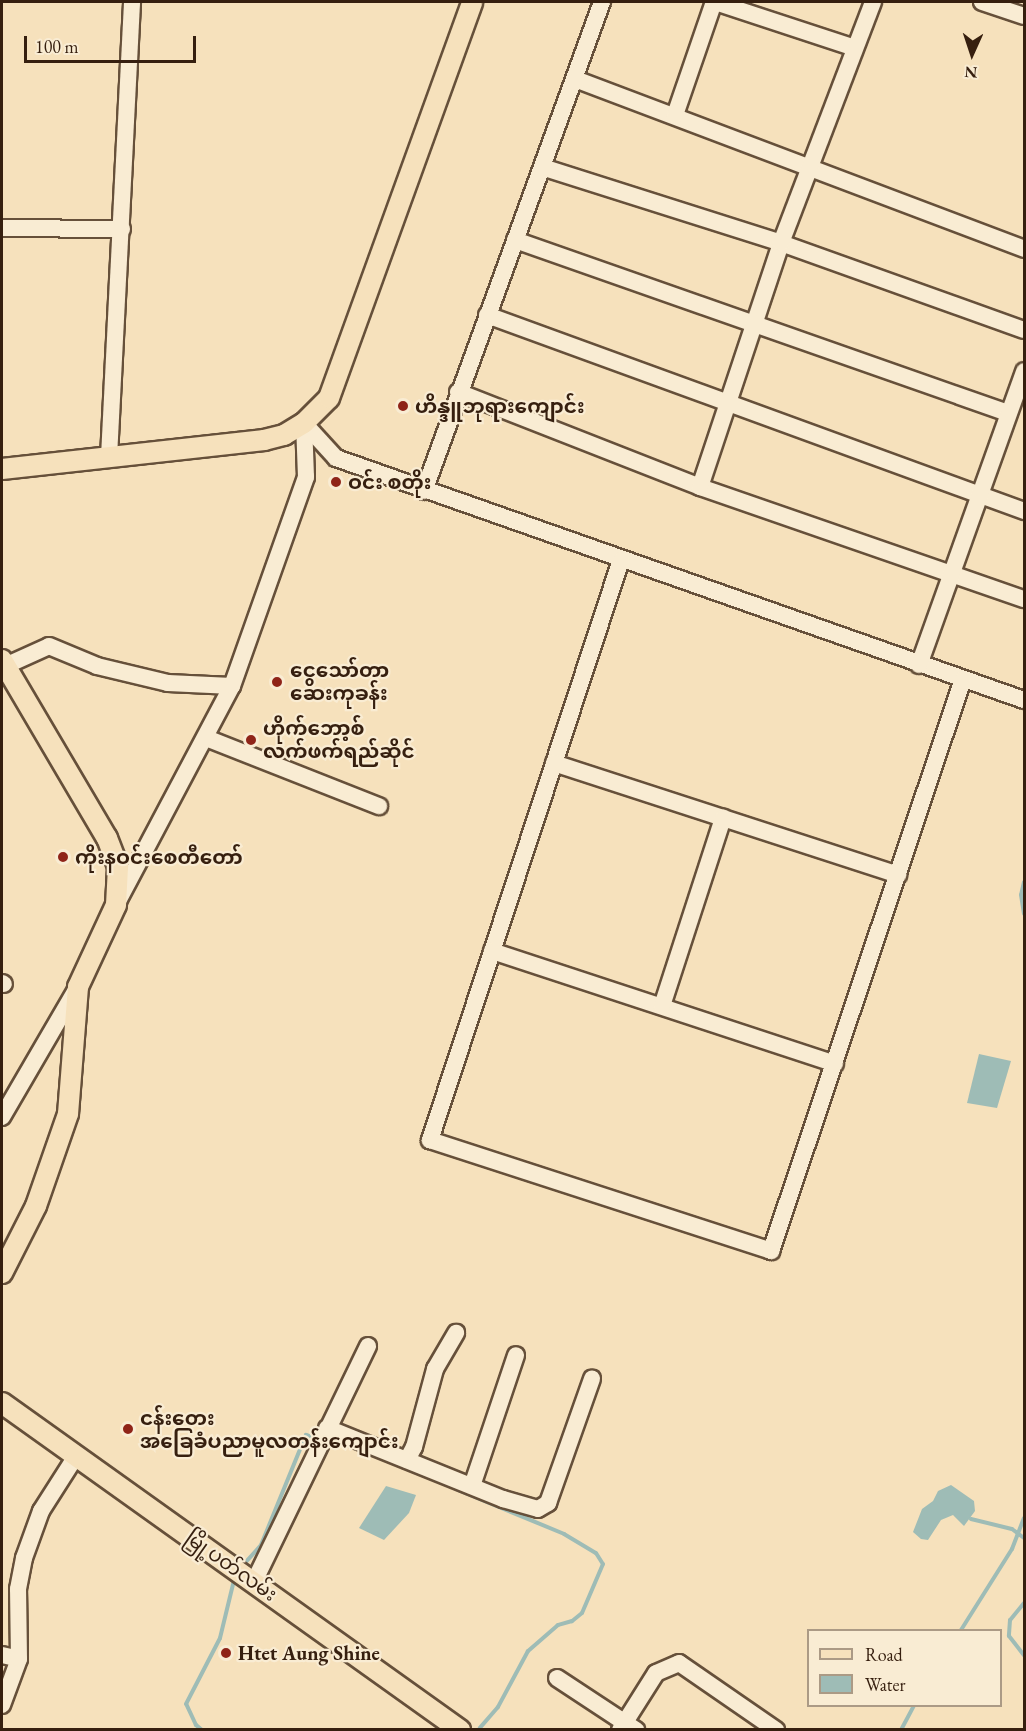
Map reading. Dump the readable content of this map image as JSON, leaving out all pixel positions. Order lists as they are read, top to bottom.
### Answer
{
  "streets": {
    "main road": ["မြို့ပတ်လမ်း"]
  },
  "places": [
    "ဟိန္ဒူဘုရားကျောင်း",
    "ဝင်း စတိုး",
    "ငွေသော်တာ ဆေးကုခန်း",
    "ဟိုက်ဘော့စ် လက်ဖက်ရည်ဆိုင်",
    "ကိုးနဝင်းစေတီတော်",
    "ငန်းတေး အခြေခံပညာမူလတန်းကျောင်း",
    "Htet Aung Shine"
  ],
  "legend": ["Road", "Water"],
  "scale_bar": "100 m",
  "north": "bottom"
}
